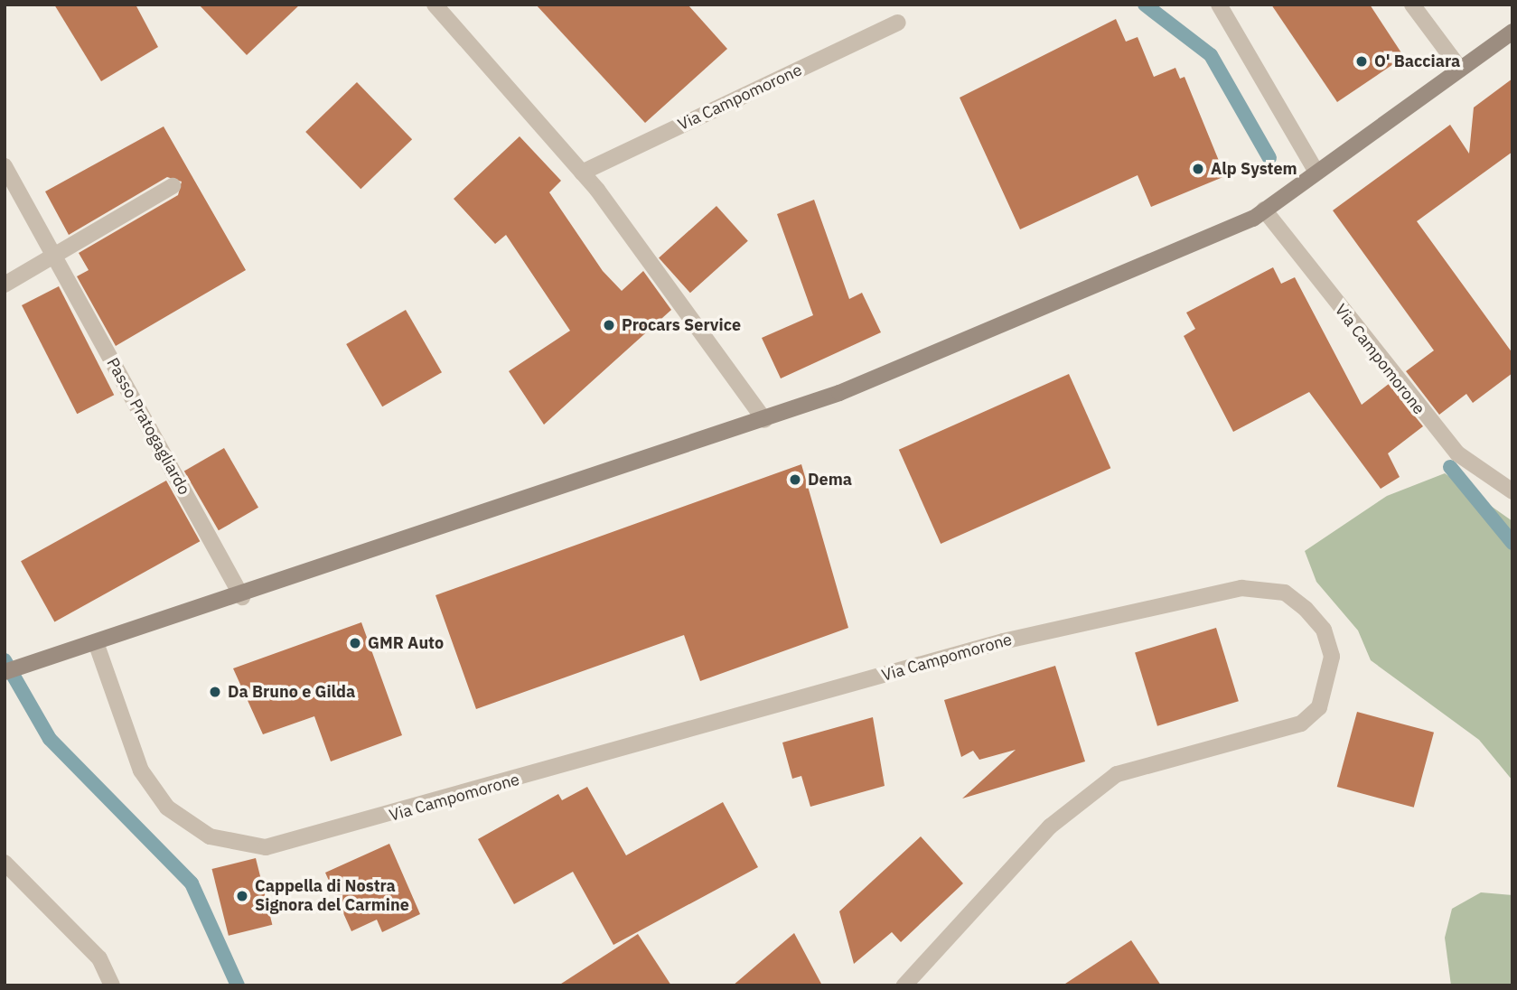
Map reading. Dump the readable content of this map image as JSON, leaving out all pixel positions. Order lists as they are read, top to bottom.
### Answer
{
  "streets": {
    "street": ["Via Campomorone", "Passo Pratogagliardo"]
  },
  "places": [
    "O' Bacciara",
    "Alp System",
    "Procars Service",
    "Dema",
    "GMR Auto",
    "Da Bruno e Gilda",
    "Cappella di Nostra Signora del Carmine"
  ]
}
